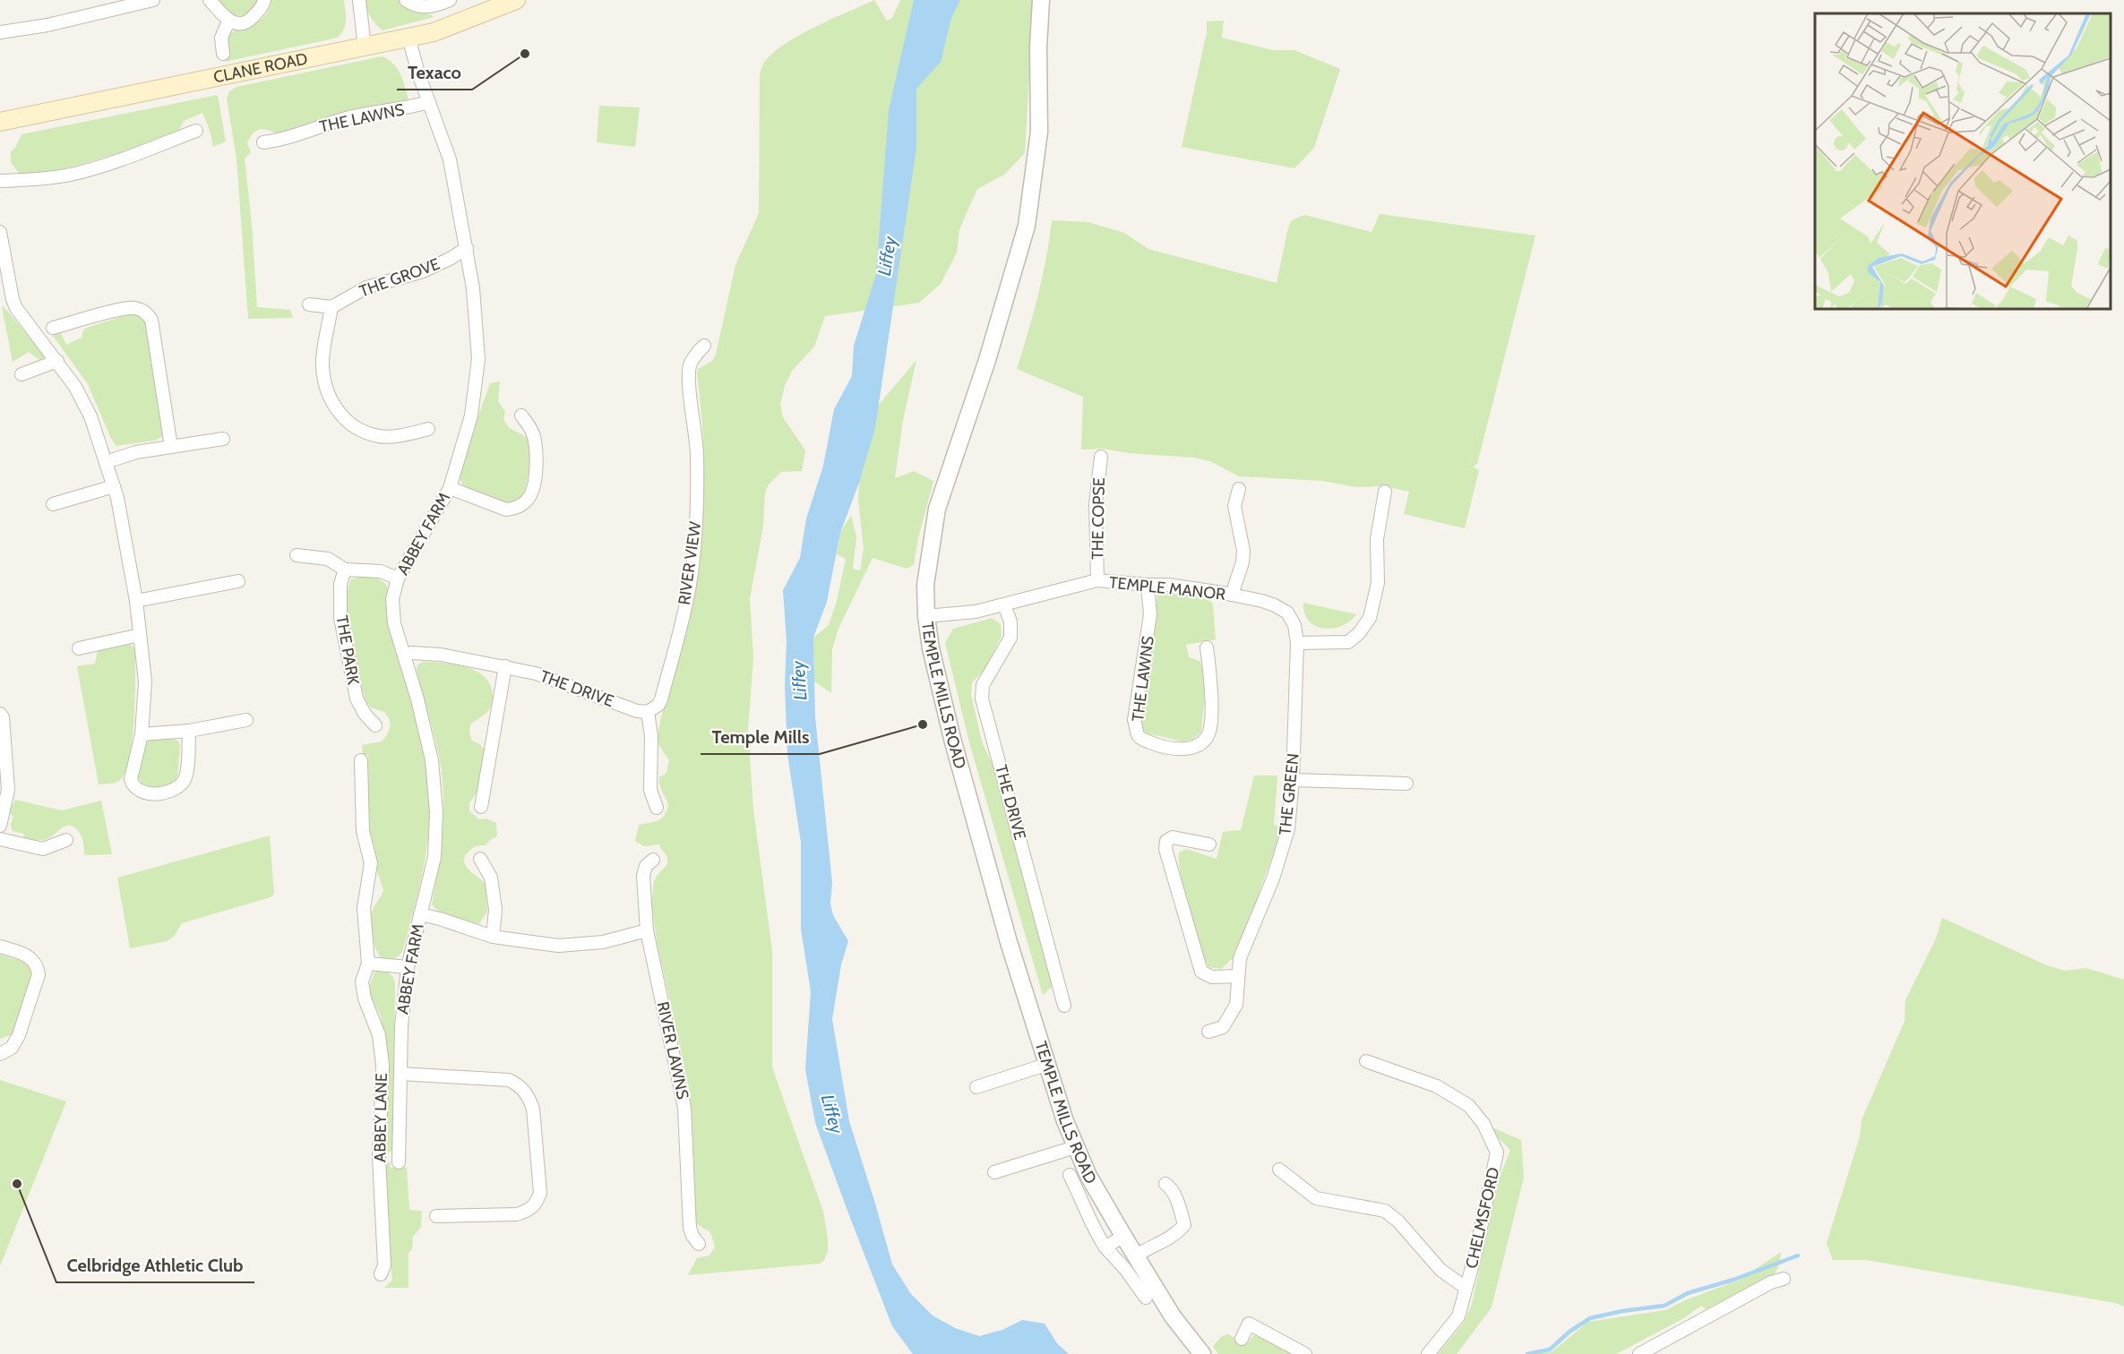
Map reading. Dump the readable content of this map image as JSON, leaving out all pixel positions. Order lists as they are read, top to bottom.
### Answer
{
  "streets": {
    "main road": ["CLANE ROAD"],
    "street": [
      "THE LAWNS",
      "THE GROVE",
      "THE COPSE",
      "ABBEY FARM",
      "RIVER VIEW",
      "TEMPLE MANOR",
      "THE PARK",
      "THE DRIVE",
      "TEMPLE MILLS ROAD",
      "THE GREEN",
      "RIVER LAWNS",
      "ABBEY LANE",
      "CHELMSFORD"
    ]
  },
  "crossings": [
    ["CLANE ROAD", "ABBEY FARM"],
    ["THE LAWNS", "ABBEY FARM"],
    ["THE LAWNS", "TEMPLE MANOR"],
    ["THE GROVE", "ABBEY FARM"],
    ["THE COPSE", "TEMPLE MANOR"],
    ["ABBEY FARM", "THE DRIVE"],
    ["RIVER VIEW", "THE DRIVE"],
    ["TEMPLE MANOR", "THE DRIVE"],
    ["TEMPLE MANOR", "TEMPLE MILLS ROAD"],
    ["TEMPLE MANOR", "THE GREEN"]
  ],
  "water": ["Liffey"],
  "places": ["Texaco", "Temple Mills", "Celbridge Athletic Club"]
}
